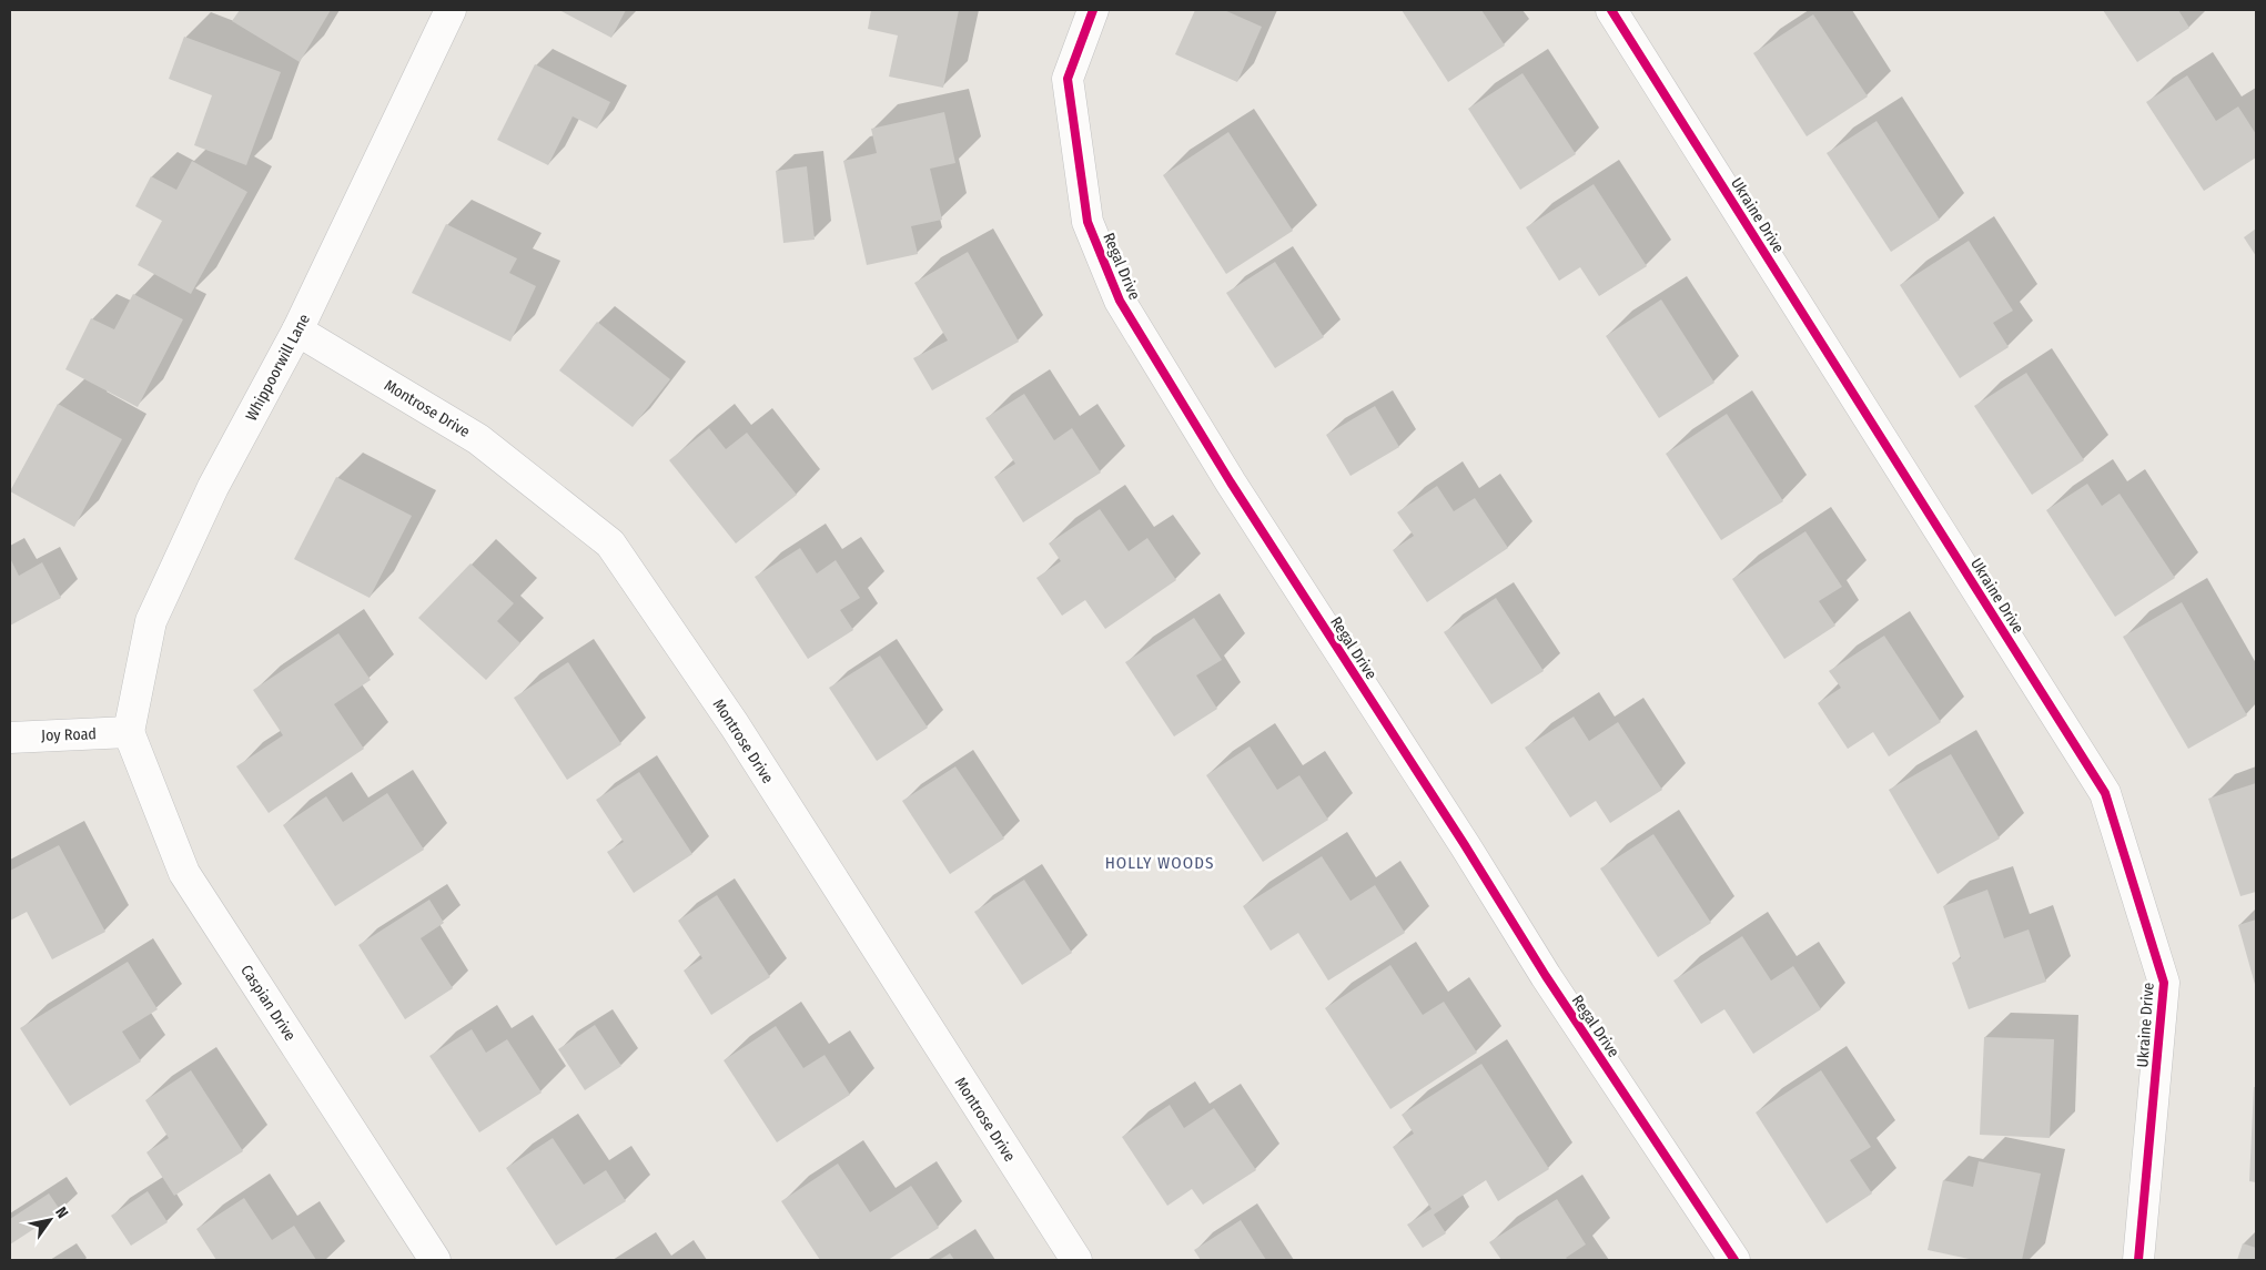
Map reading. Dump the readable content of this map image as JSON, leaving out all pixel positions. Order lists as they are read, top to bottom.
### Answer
{
  "streets": {
    "street": [
      "Ukraine Drive",
      "Regal Drive",
      "Whippoorwill Lane",
      "Montrose Drive",
      "Joy Road",
      "Caspian Drive"
    ]
  },
  "crossings": [
    ["Whippoorwill Lane", "Montrose Drive"],
    ["Whippoorwill Lane", "Joy Road"],
    ["Whippoorwill Lane", "Caspian Drive"],
    ["Joy Road", "Caspian Drive"]
  ],
  "districts": ["HOLLY WOODS"],
  "north": "top right"
}
